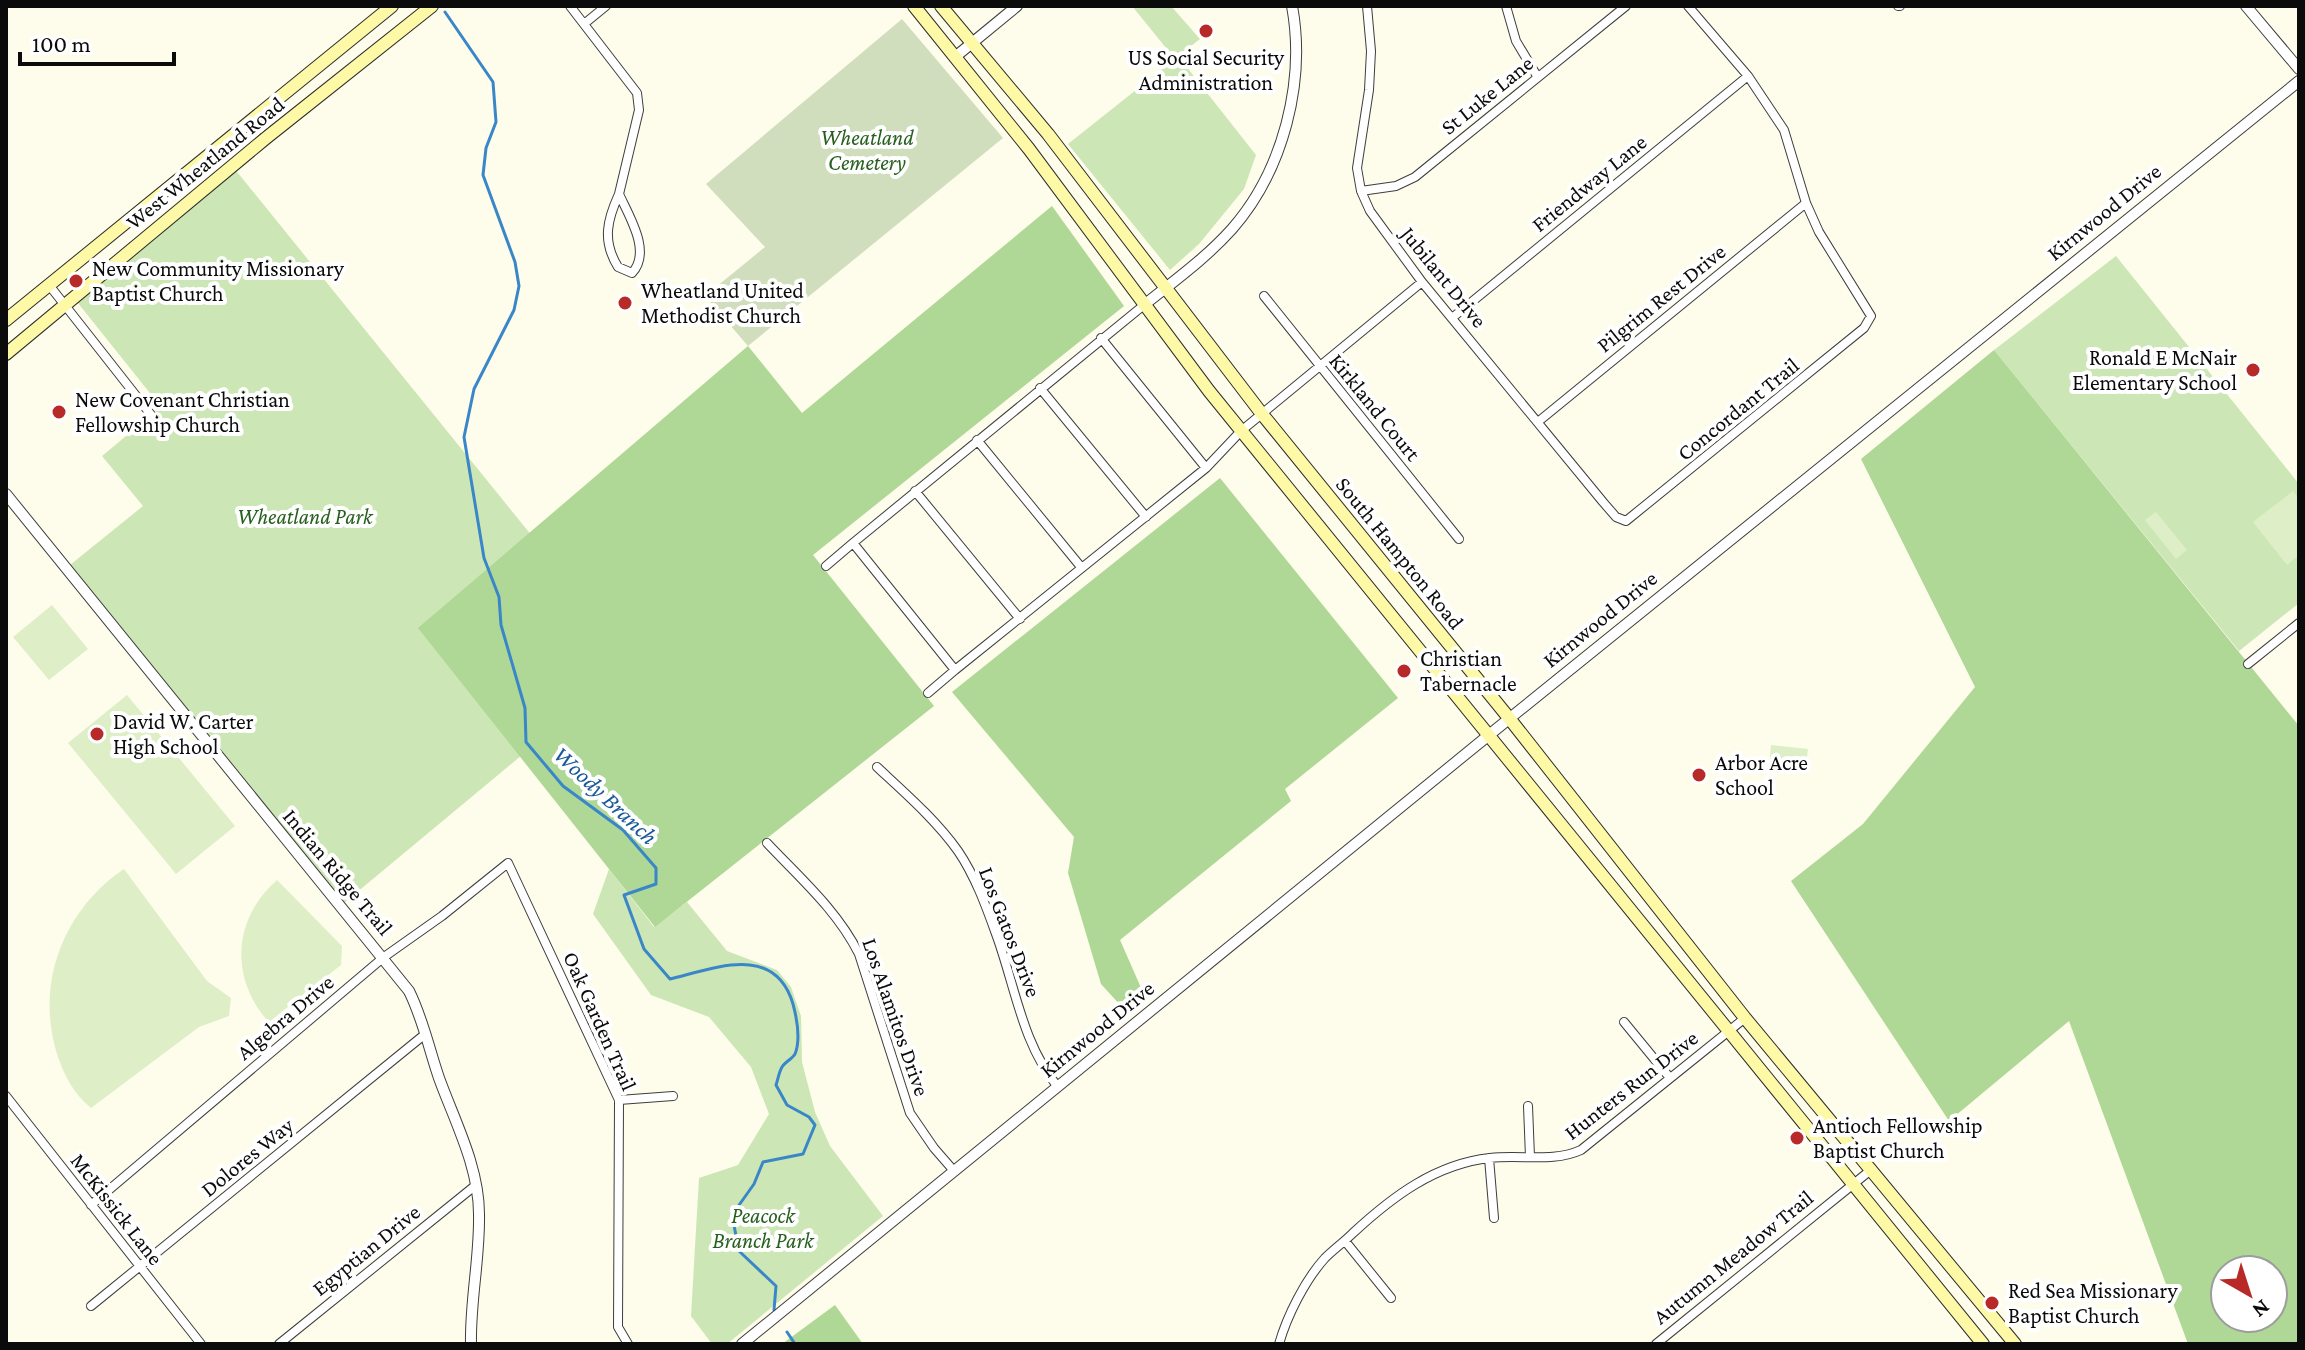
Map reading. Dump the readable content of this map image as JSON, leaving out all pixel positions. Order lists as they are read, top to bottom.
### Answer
{
  "streets": {
    "main road": ["West Wheatland Road", "South Hampton Road"],
    "street": [
      "St Luke Lane",
      "Friendway Lane",
      "Kirnwood Drive",
      "Jubilant Drive",
      "Pilgrim Rest Drive",
      "Kirkland Court",
      "Concordant Trail",
      "Indian Ridge Trail",
      "Los Gatos Drive",
      "Algebra Drive",
      "Los Alamitos Drive",
      "Oak Garden Trail",
      "Hunters Run Drive",
      "Dolores Way",
      "McKissick Lane",
      "Egyptian Drive",
      "Autumn Meadow Trail"
    ]
  },
  "crossings": [
    ["St Luke Lane", "Jubilant Drive"],
    ["Friendway Lane", "Jubilant Drive"],
    ["Kirnwood Drive", "South Hampton Road"],
    ["Kirnwood Drive", "Los Gatos Drive"],
    ["Kirnwood Drive", "Los Alamitos Drive"],
    ["Jubilant Drive", "Pilgrim Rest Drive"],
    ["Jubilant Drive", "Concordant Trail"],
    ["Pilgrim Rest Drive", "Concordant Trail"],
    ["South Hampton Road", "Hunters Run Drive"],
    ["South Hampton Road", "Autumn Meadow Trail"],
    ["Indian Ridge Trail", "Algebra Drive"],
    ["Indian Ridge Trail", "Dolores Way"],
    ["Indian Ridge Trail", "Egyptian Drive"],
    ["Algebra Drive", "Oak Garden Trail"],
    ["Algebra Drive", "McKissick Lane"],
    ["Dolores Way", "McKissick Lane"]
  ],
  "water": ["Woody Branch"],
  "parks": ["Wheatland Cemetery", "Wheatland Park", "Peacock Branch Park"],
  "places": [
    "US Social Security Administration",
    "New Community Missionary Baptist Church",
    "Wheatland United Methodist Church",
    "Ronald E McNair Elementary School",
    "New Covenant Christian Fellowship Church",
    "Christian Tabernacle",
    "David W. Carter High School",
    "Arbor Acre School",
    "Antioch Fellowship Baptist Church",
    "Red Sea Missionary Baptist Church"
  ],
  "scale_bar": "100 m",
  "north": "bottom right"
}
